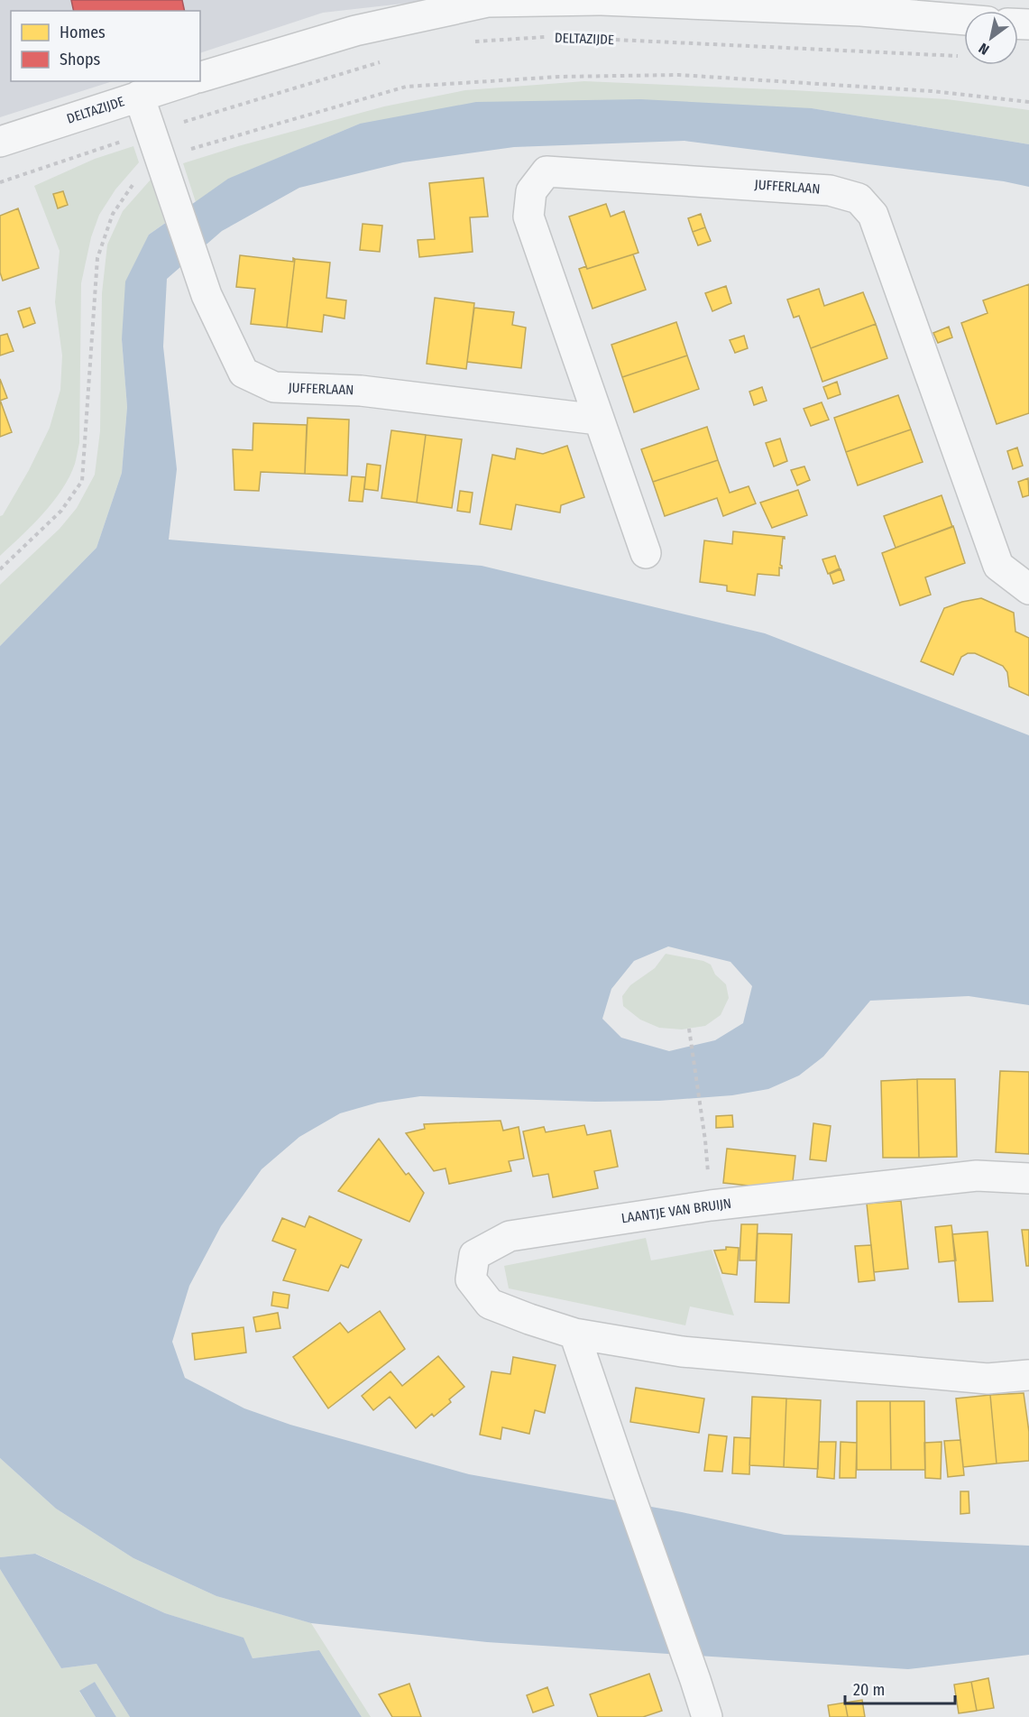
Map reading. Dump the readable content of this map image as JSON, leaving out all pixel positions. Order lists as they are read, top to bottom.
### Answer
{
  "streets": {
    "street": ["DELTAZIJDE", "JUFFERLAAN", "LAANTJE VAN BRUIJN"]
  },
  "crossings": [
    ["DELTAZIJDE", "JUFFERLAAN"]
  ],
  "legend": ["Homes", "Shops"],
  "scale_bar": "20 m",
  "north": "bottom left"
}
